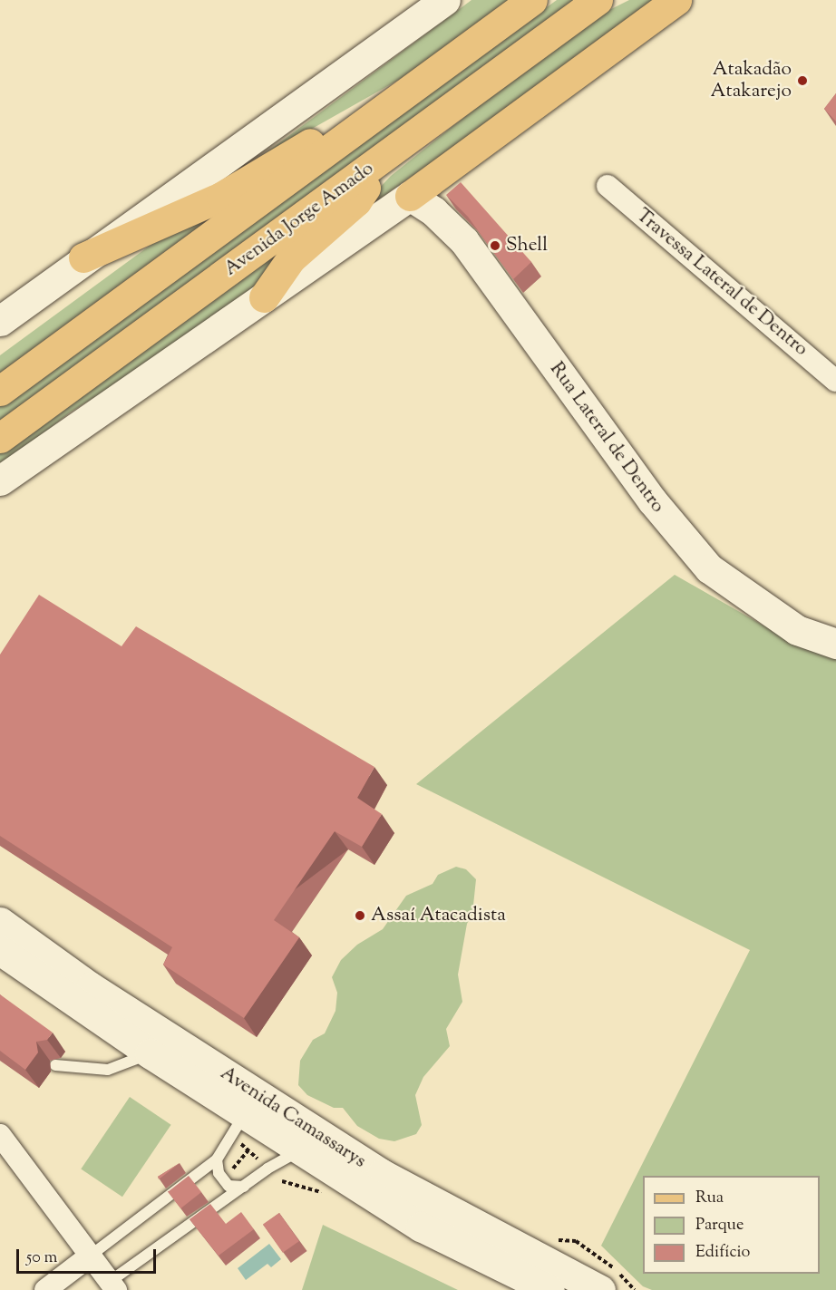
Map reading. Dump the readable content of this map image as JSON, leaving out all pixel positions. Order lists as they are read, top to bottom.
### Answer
{
  "streets": {
    "main road": ["Avenida Jorge Amado"],
    "street": ["Travessa Lateral de Dentro", "Rua Lateral de Dentro", "Avenida Camassarys"]
  },
  "places": ["Atakadão Atakarejo", "Shell", "Assaí Atacadista"],
  "legend": ["Rua", "Parque", "Edifício"],
  "scale_bar": "50 m"
}
